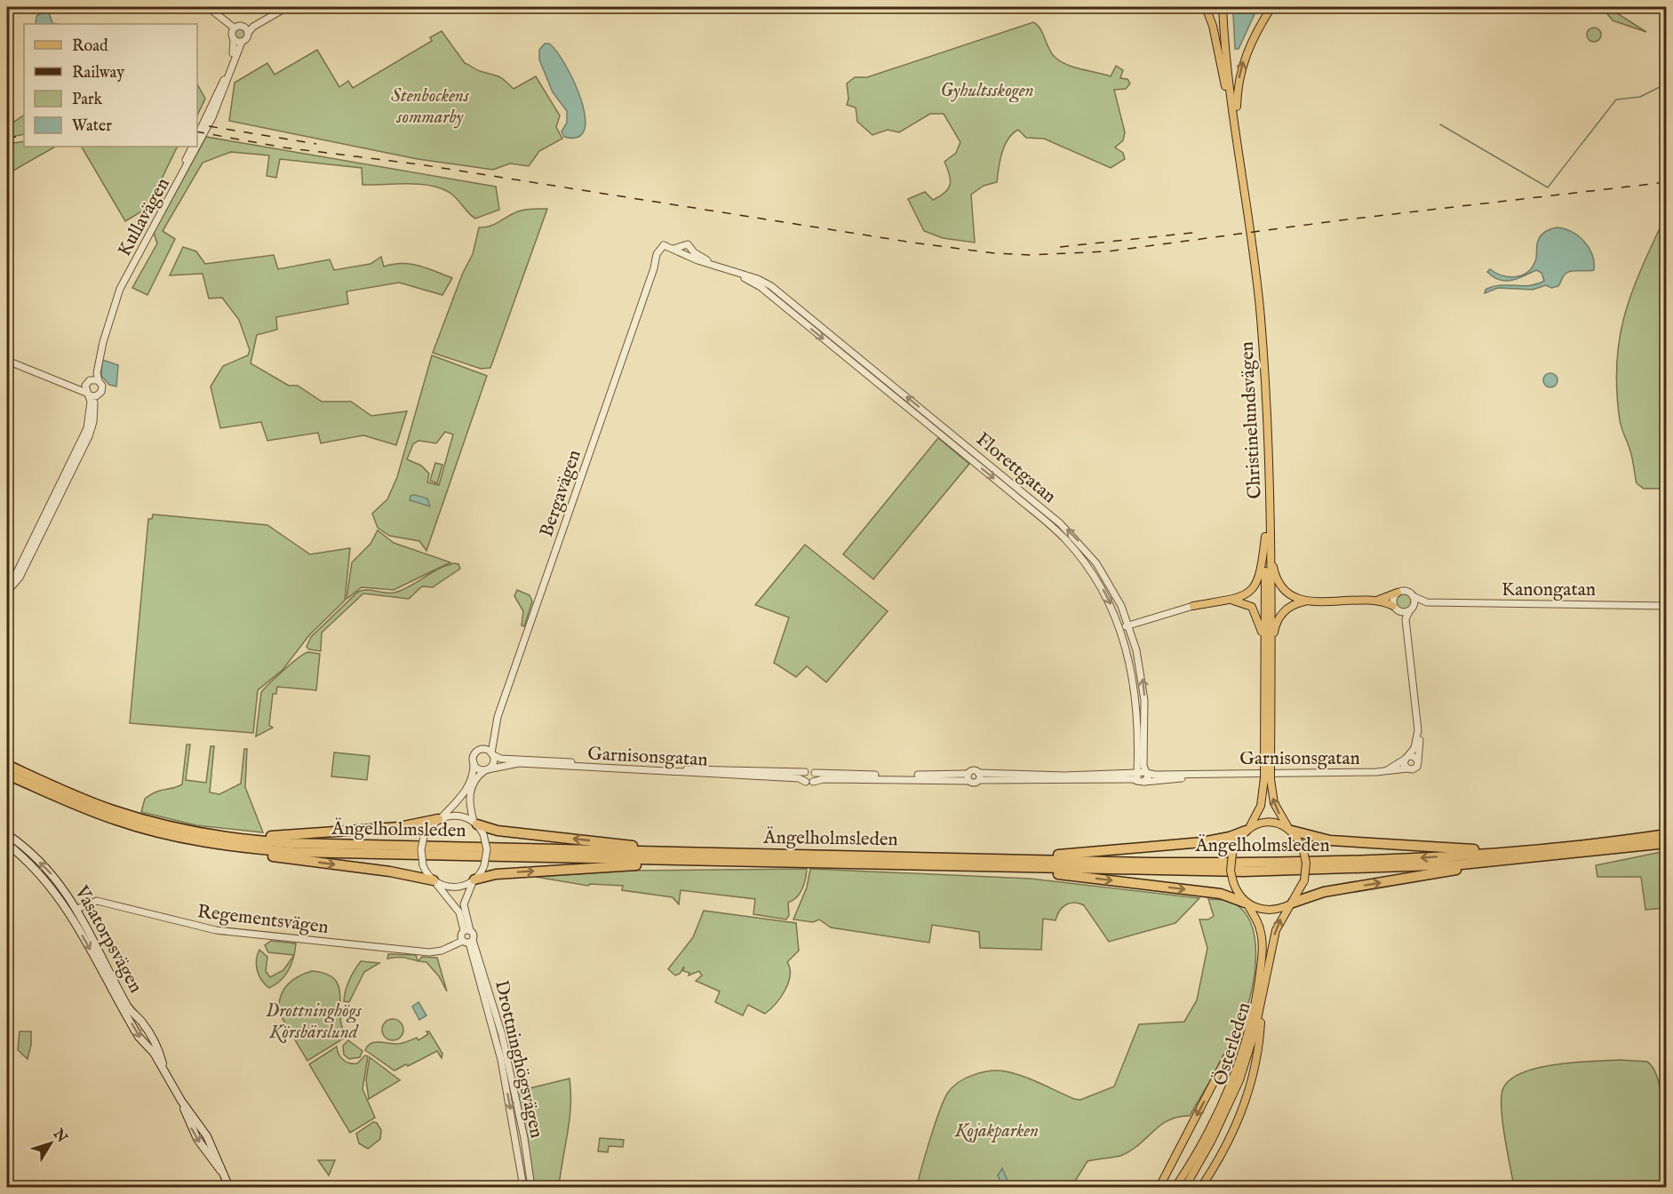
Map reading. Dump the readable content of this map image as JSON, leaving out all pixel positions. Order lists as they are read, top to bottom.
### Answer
{
  "streets": {
    "highway": ["Ängelholmsleden"],
    "main road": ["Christinelundsvägen", "Vasatorpsvägen", "Österleden"],
    "street": [
      "Kullavägen",
      "Florettgatan",
      "Bergavägen",
      "Kanongatan",
      "Garnisonsgatan",
      "Regementsvägen",
      "Drottninghögsvägen"
    ]
  },
  "crossings": [
    ["Christinelundsvägen", "Österleden"],
    ["Florettgatan", "Bergavägen"],
    ["Florettgatan", "Garnisonsgatan"],
    ["Bergavägen", "Garnisonsgatan"],
    ["Regementsvägen", "Vasatorpsvägen"],
    ["Regementsvägen", "Drottninghögsvägen"]
  ],
  "parks": [
    "Gyhultsskogen",
    "Stenbockens sommarby",
    "Drottninghögs Körsbärslund",
    "Kojakparken"
  ],
  "legend": [
    "Road",
    "Railway",
    "Park",
    "Water"
  ],
  "north": "top right"
}
